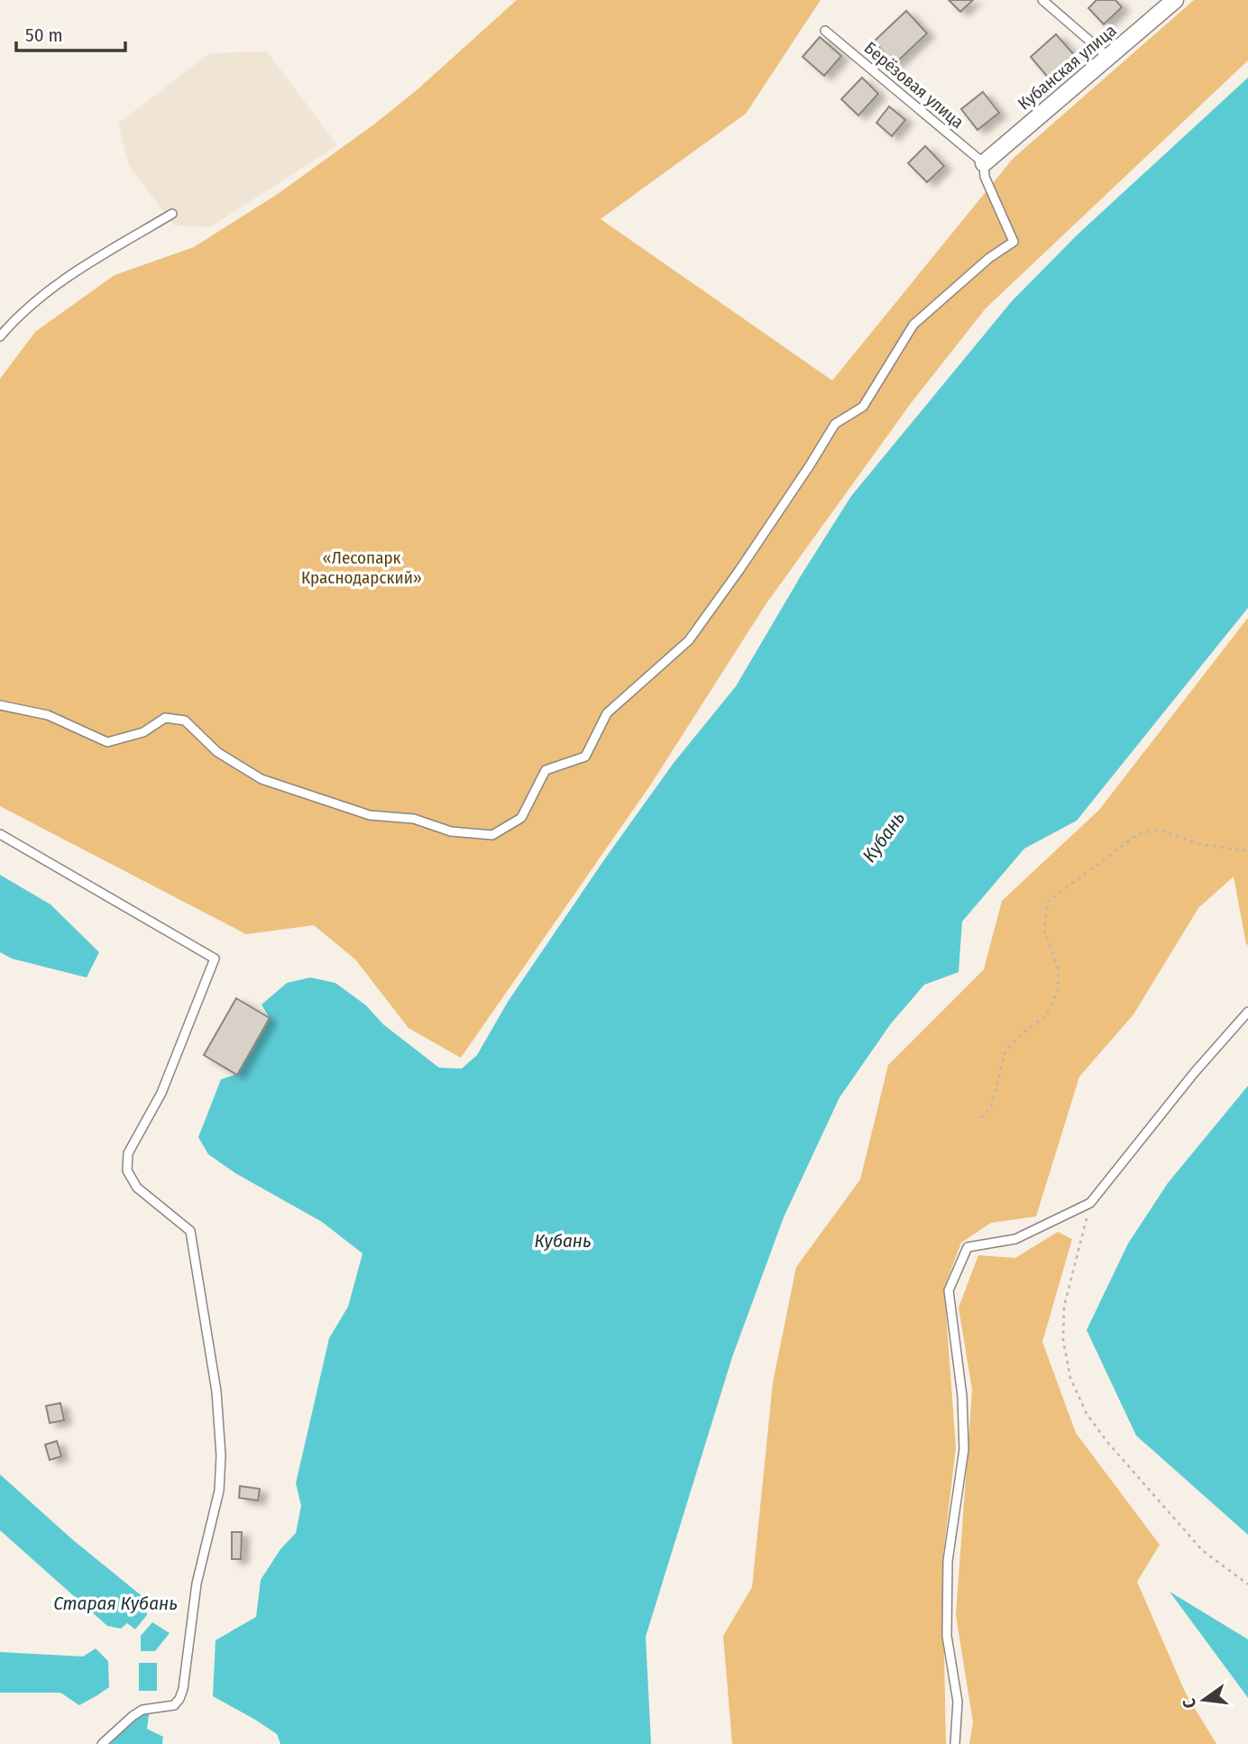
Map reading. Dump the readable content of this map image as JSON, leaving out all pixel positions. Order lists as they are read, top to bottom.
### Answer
{
  "streets": {
    "street": ["Кубанская улица"],
    "lane": ["Берёзовая улица"]
  },
  "crossings": [
    ["Кубанская улица", "Берёзовая улица"]
  ],
  "water": ["Кубань", "Старая Кубань"],
  "parks": ["«Лесопарк Краснодарский»"],
  "scale_bar": "50 m",
  "north": "left"
}
